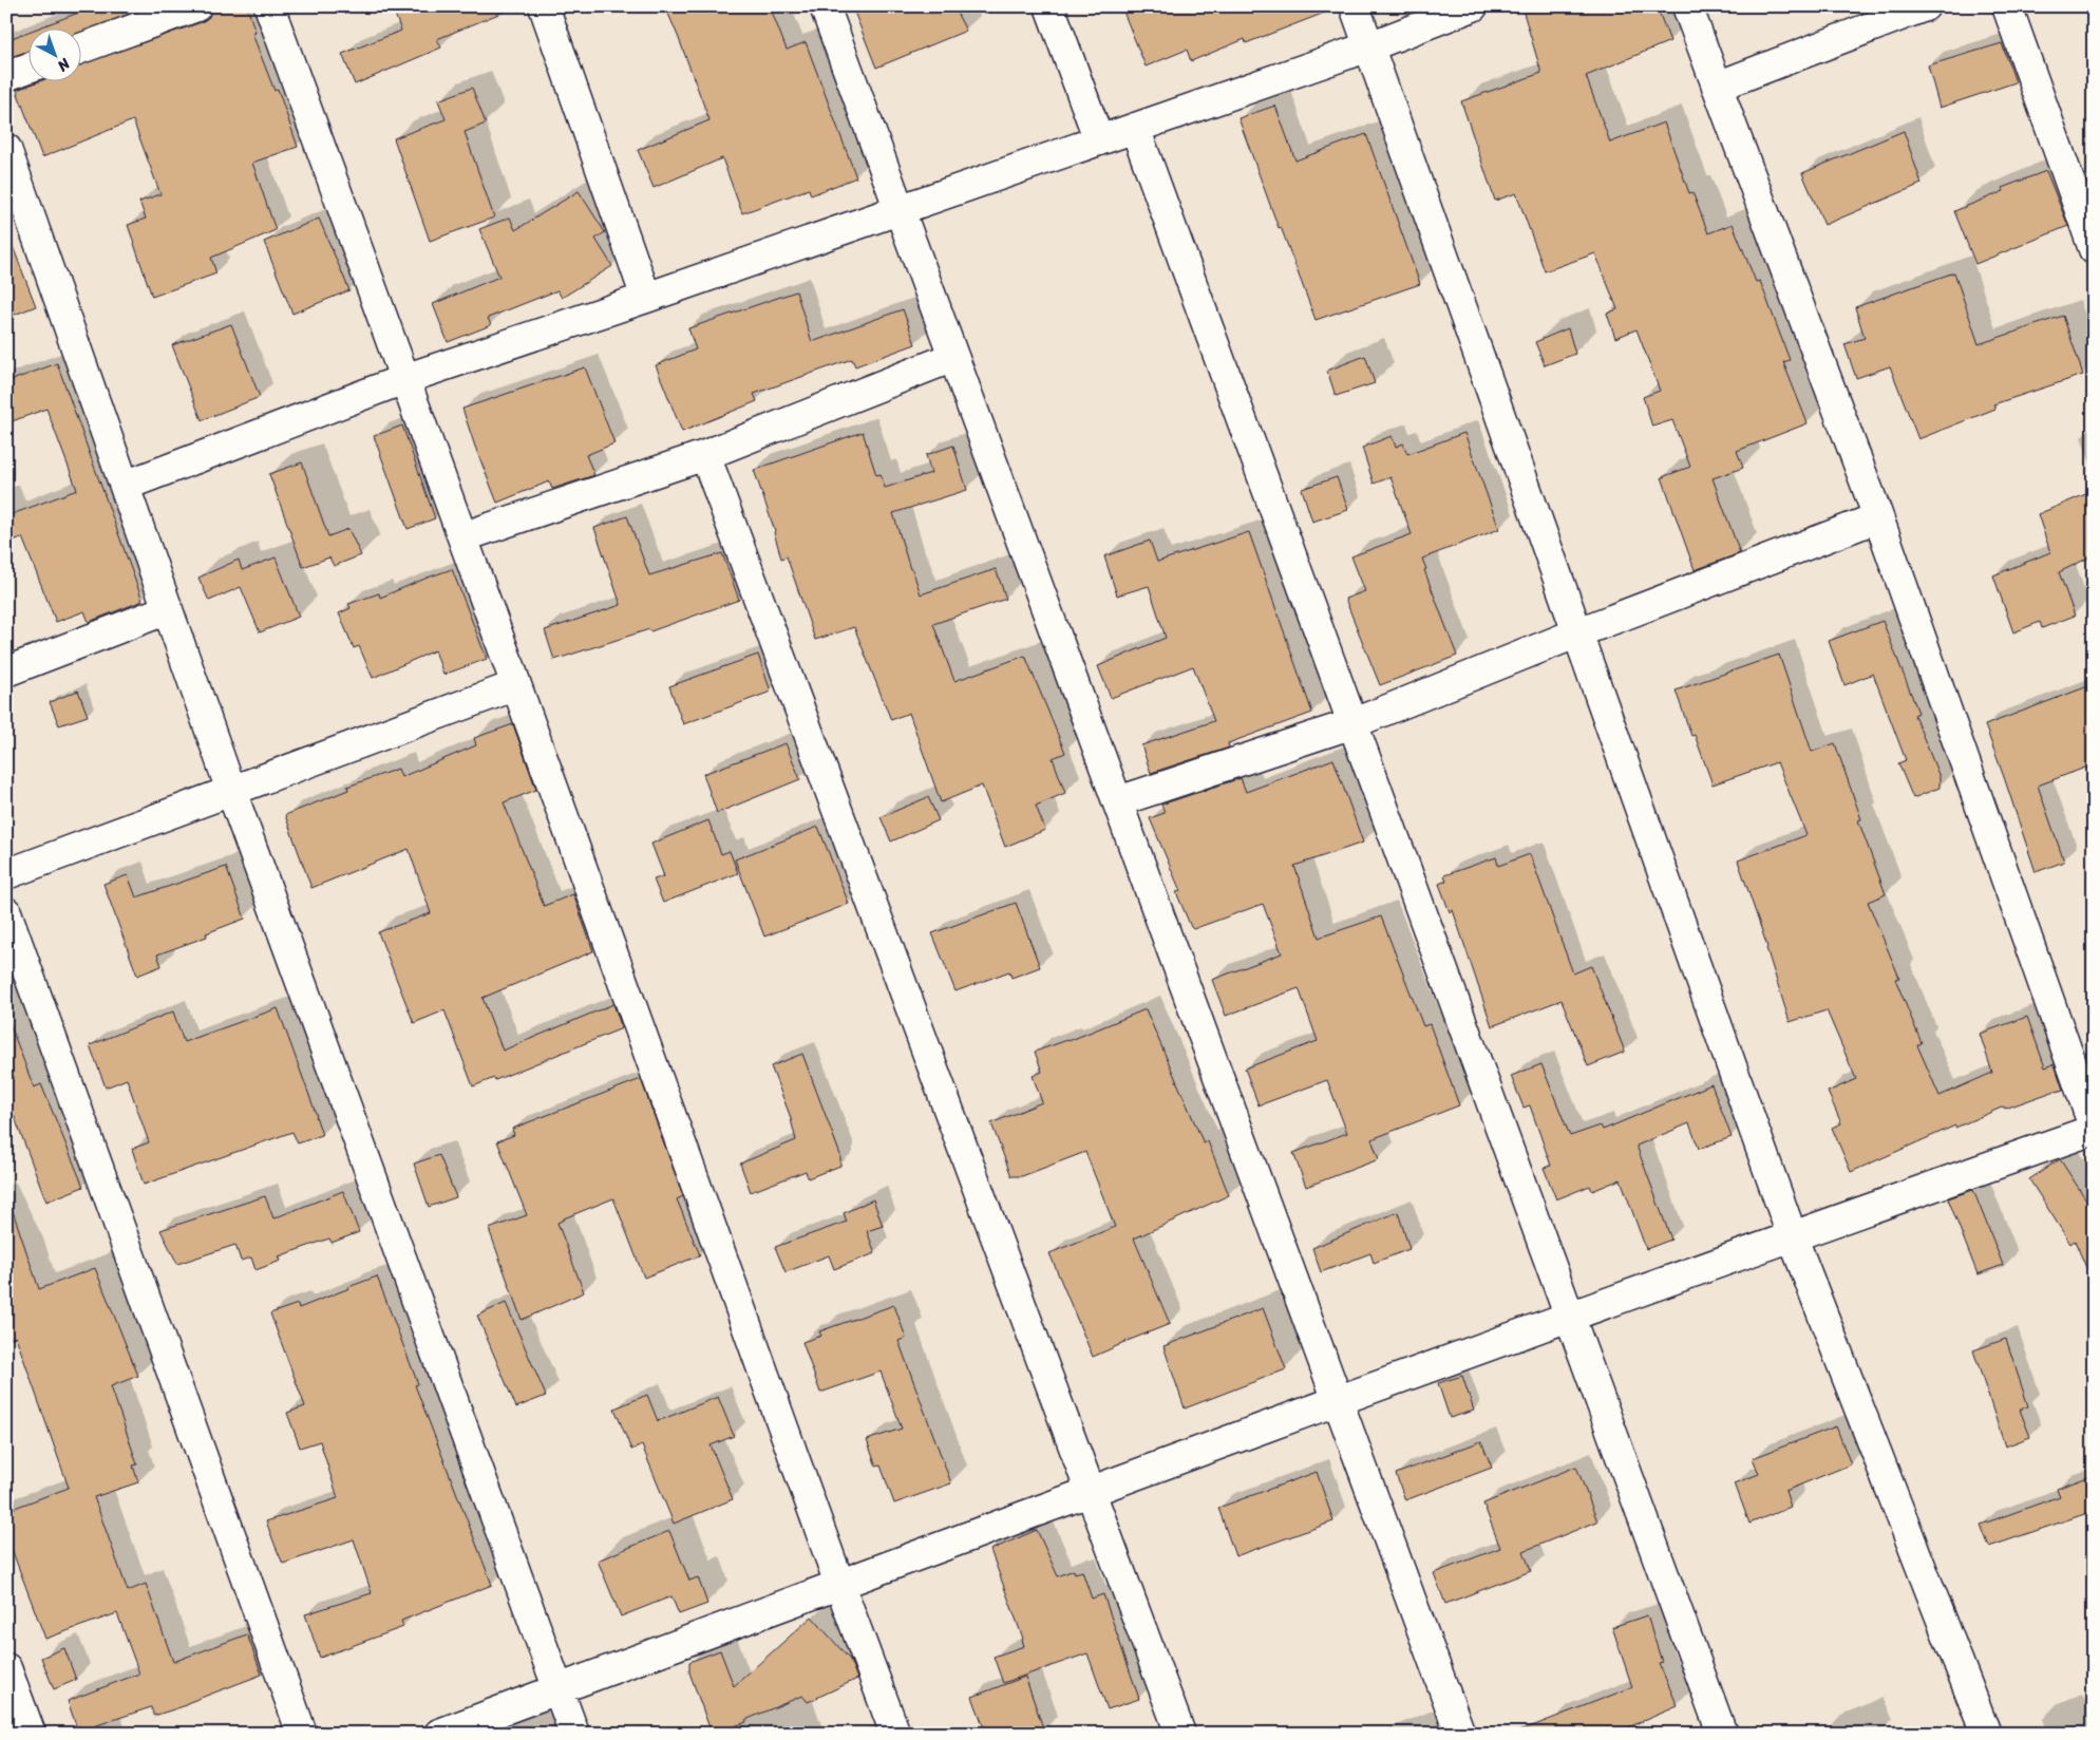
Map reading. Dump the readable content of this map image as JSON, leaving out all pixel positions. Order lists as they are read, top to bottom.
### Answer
{
  "north": "bottom right"
}
